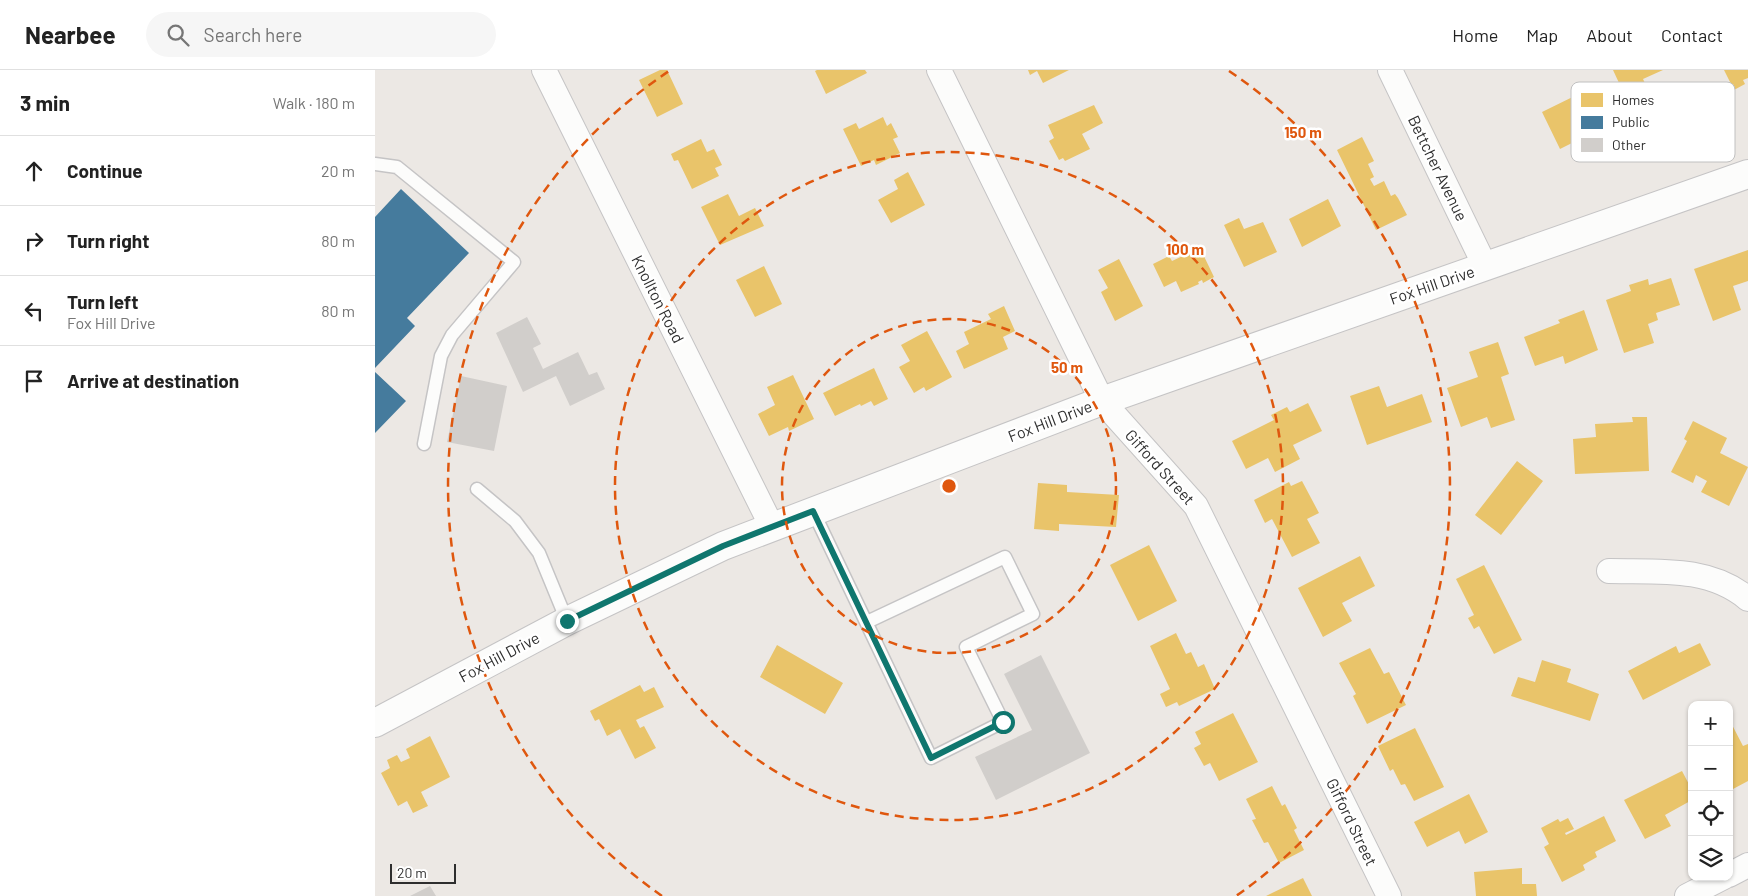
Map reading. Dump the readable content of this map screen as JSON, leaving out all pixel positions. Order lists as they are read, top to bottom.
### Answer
{
  "streets": {
    "street": [
      "Bettcher Avenue",
      "Fox Hill Drive",
      "Knollton Road",
      "Gifford Street"
    ]
  },
  "crossings": [
    ["Bettcher Avenue", "Fox Hill Drive"],
    ["Fox Hill Drive", "Knollton Road"],
    ["Fox Hill Drive", "Gifford Street"]
  ],
  "legend": ["Homes", "Public", "Other"],
  "scale_bar": "20 m",
  "page": {
    "header": "Nearbee",
    "search": "Search here",
    "nav": [
      "Home",
      "Map",
      "About",
      "Contact"
    ],
    "heading": ["3 min", "Walk · 180 m"],
    "list": [
      ["Continue", "20 m"],
      ["Turn right", "80 m"],
      ["Turn left", "Fox Hill Drive", "80 m"],
      "Arrive at destination"
    ],
    "map_buttons": ["+", "−"],
    "scale": "20 m"
  },
  "rings": ["150 m", "100 m", "50 m"]
}
